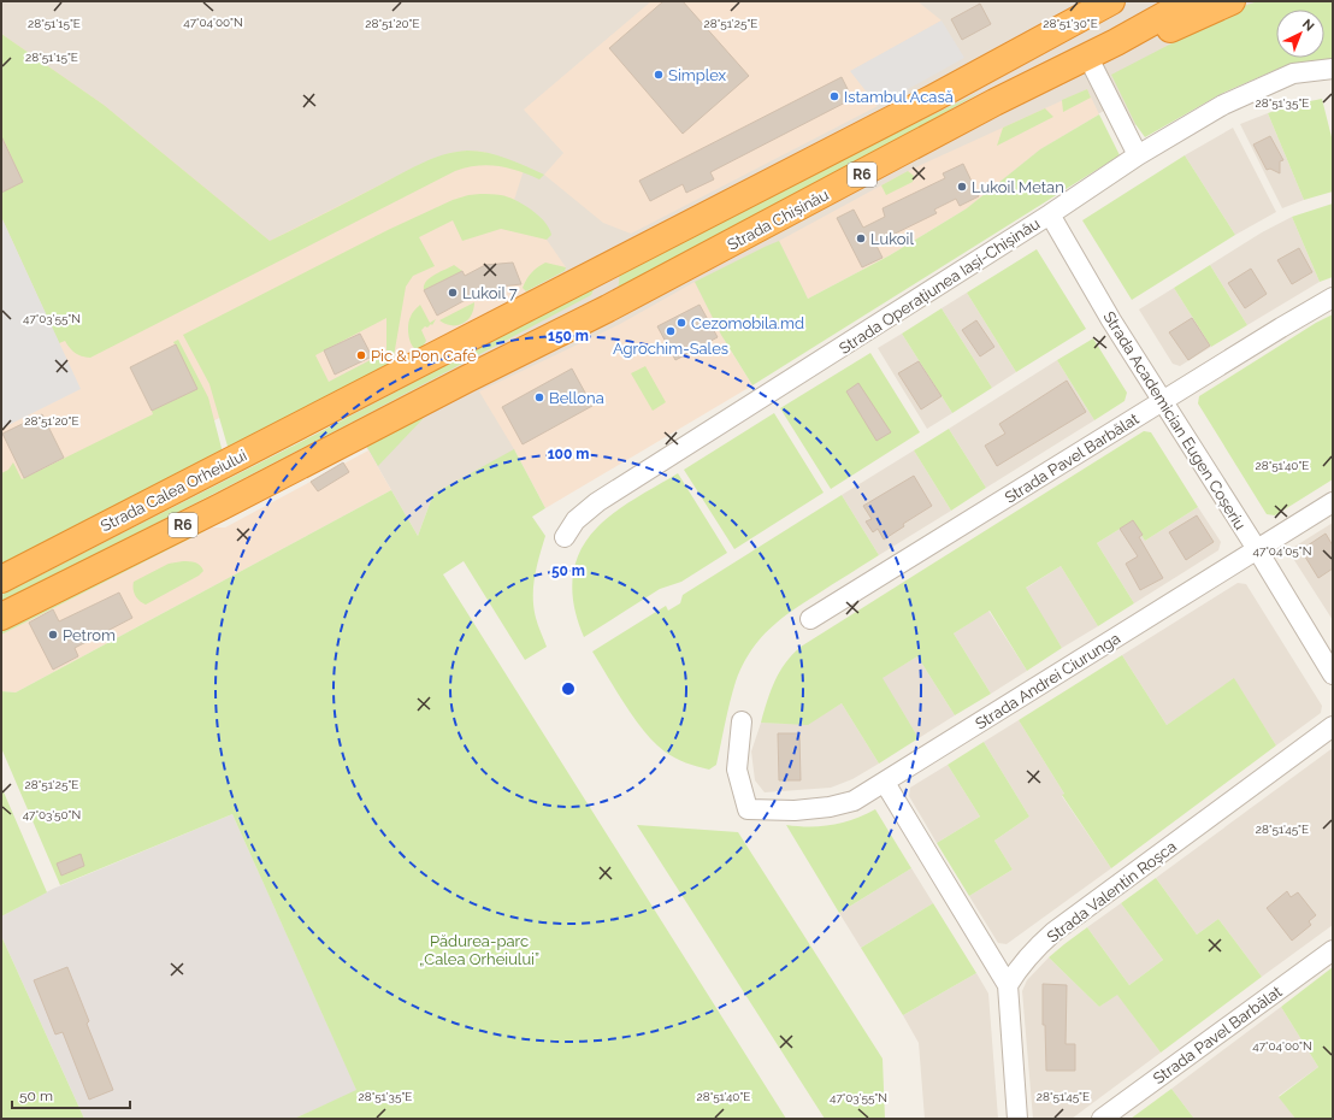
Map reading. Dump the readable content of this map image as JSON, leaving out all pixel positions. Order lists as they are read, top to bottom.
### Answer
{
  "streets": {
    "highway": ["R6", "Strada Chișinău", "Strada Calea Orheiului"],
    "street": [
      "Strada Operațiunea Iași-Chișinău",
      "Strada Academician Eugen Coșeriu",
      "Strada Pavel Barbălat",
      "Strada Andrei Ciurunga",
      "Strada Valentin Roșca"
    ]
  },
  "crossings": [
    ["R6", "Strada Calea Orheiului"],
    ["Strada Operațiunea Iași-Chișinău", "Strada Academician Eugen Coșeriu"],
    ["Strada Academician Eugen Coșeriu", "Strada Pavel Barbălat"],
    ["Strada Academician Eugen Coșeriu", "Strada Andrei Ciurunga"]
  ],
  "parks": ["Pădurea-parc „Calea Orheiului”"],
  "places": [
    "Simplex",
    "Istambul Acasă",
    "Lukoil Metan",
    "Lukoil",
    "Lukoil 7",
    "Cezomobila.md",
    "Agrochim-Sales",
    "Pic & Pon Café",
    "Bellona",
    "Petrom"
  ],
  "scale_bar": "50 m",
  "north": "top right",
  "coordinates": [
    "47°04'00\"N",
    "28°51'15\"E",
    "28°51'20\"E",
    "28°51'25\"E",
    "28°51'30\"E",
    "28°51'35\"E",
    "47°03'55\"N",
    "28°51'40\"E",
    "47°04'05\"N",
    "47°03'50\"N",
    "28°51'45\"E"
  ],
  "rings": ["150 m", "100 m", "50 m"]
}
